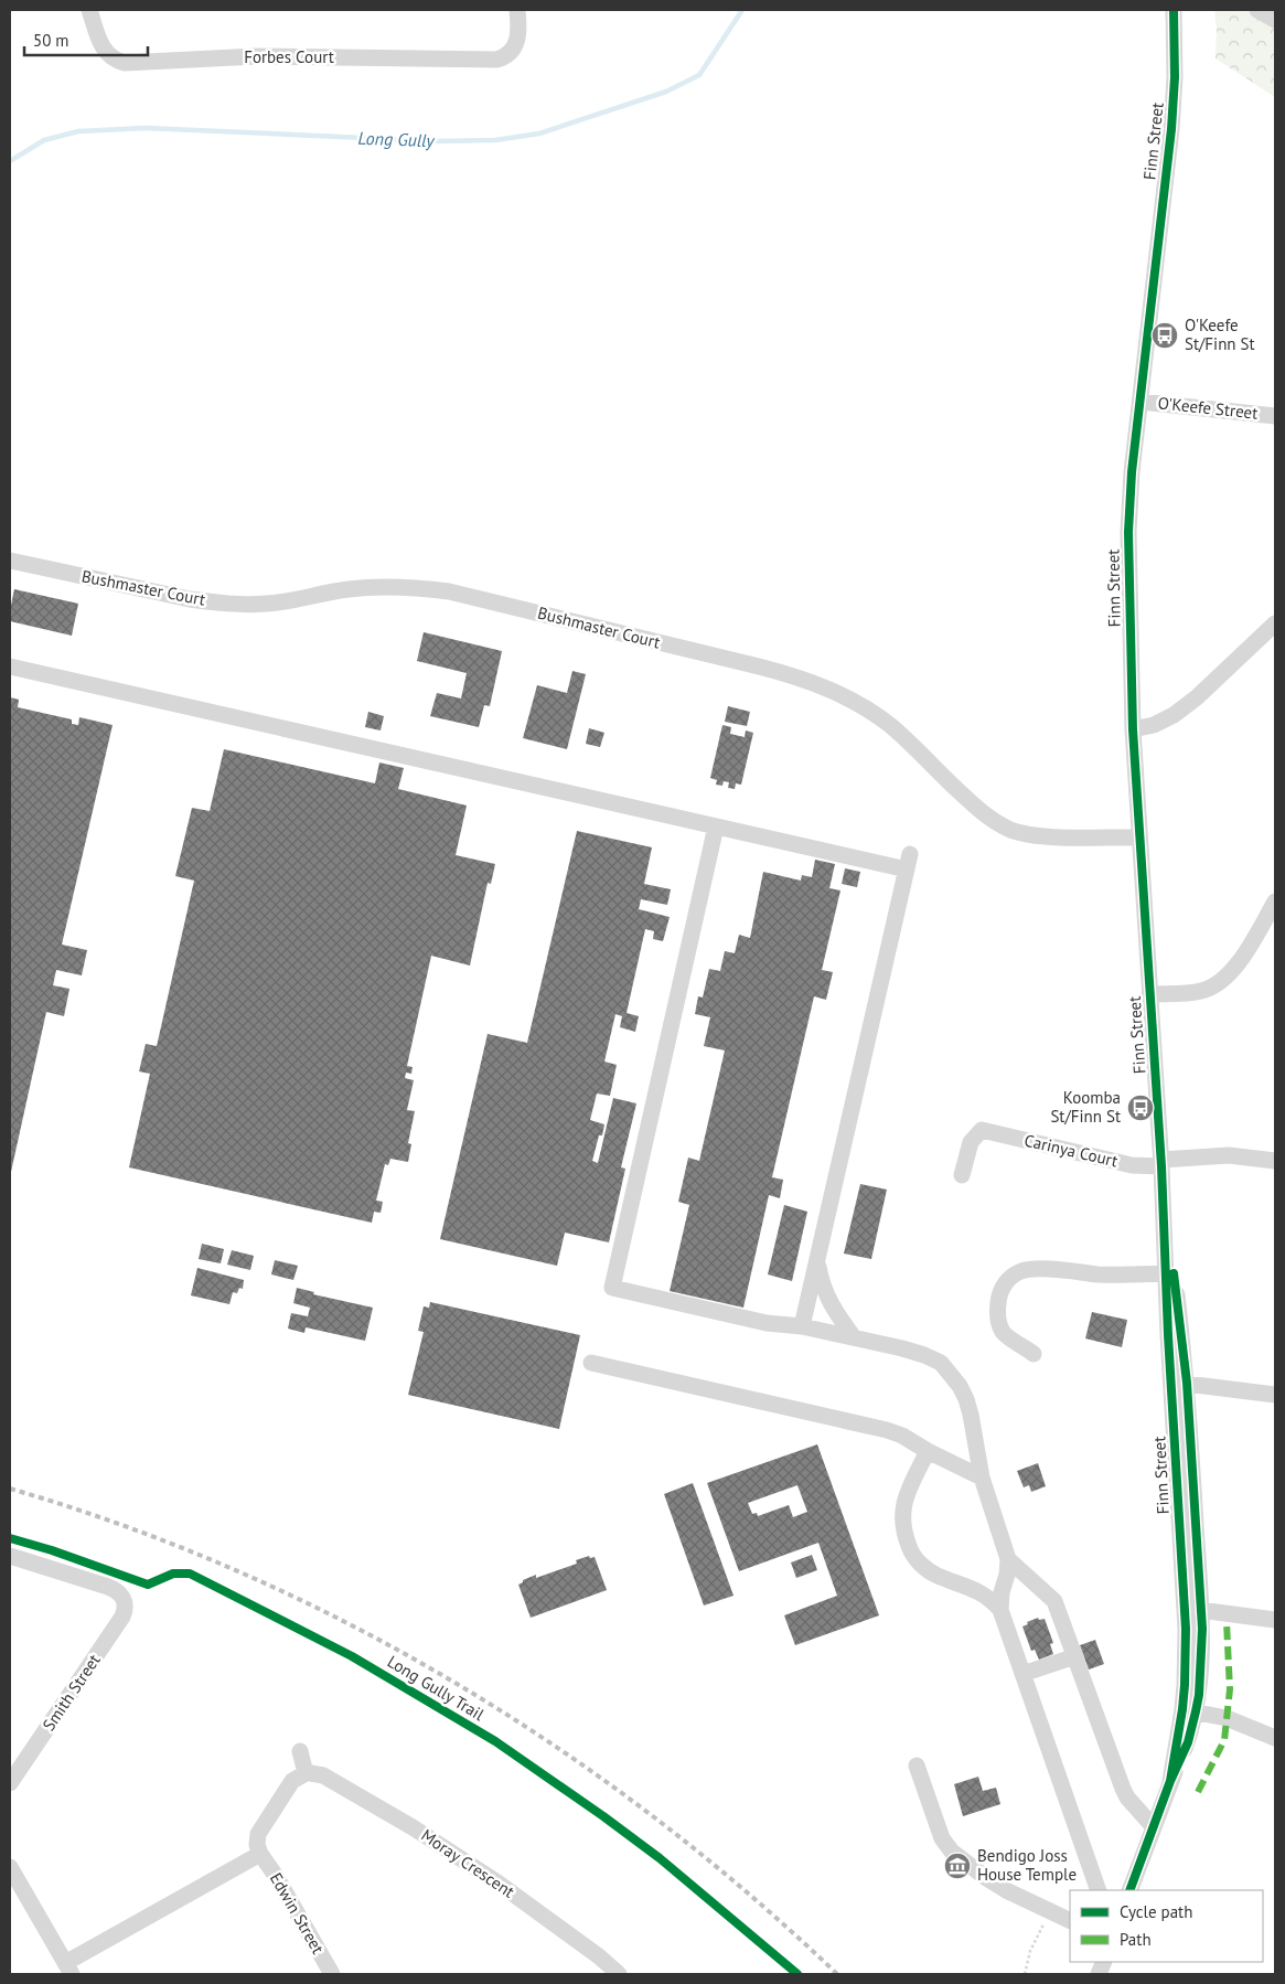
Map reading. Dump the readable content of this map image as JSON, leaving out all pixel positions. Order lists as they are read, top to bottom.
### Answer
{
  "streets": {
    "street": [
      "Forbes Court",
      "Finn Street",
      "O'Keefe Street",
      "Bushmaster Court",
      "Carinya Court",
      "Smith Street",
      "Moray Crescent",
      "Edwin Street"
    ],
    "cycle path": ["Long Gully Trail"]
  },
  "crossings": [
    ["Finn Street", "O'Keefe Street"],
    ["Finn Street", "Bushmaster Court"],
    ["Finn Street", "Carinya Court"]
  ],
  "water": ["Long Gully"],
  "places": {
    "bus stop": ["O'Keefe St/Finn St", "Koomba St/Finn St"],
    "museum": ["Bendigo Joss House Temple"]
  },
  "legend": ["Cycle path", "Path"],
  "scale_bar": "50 m"
}
